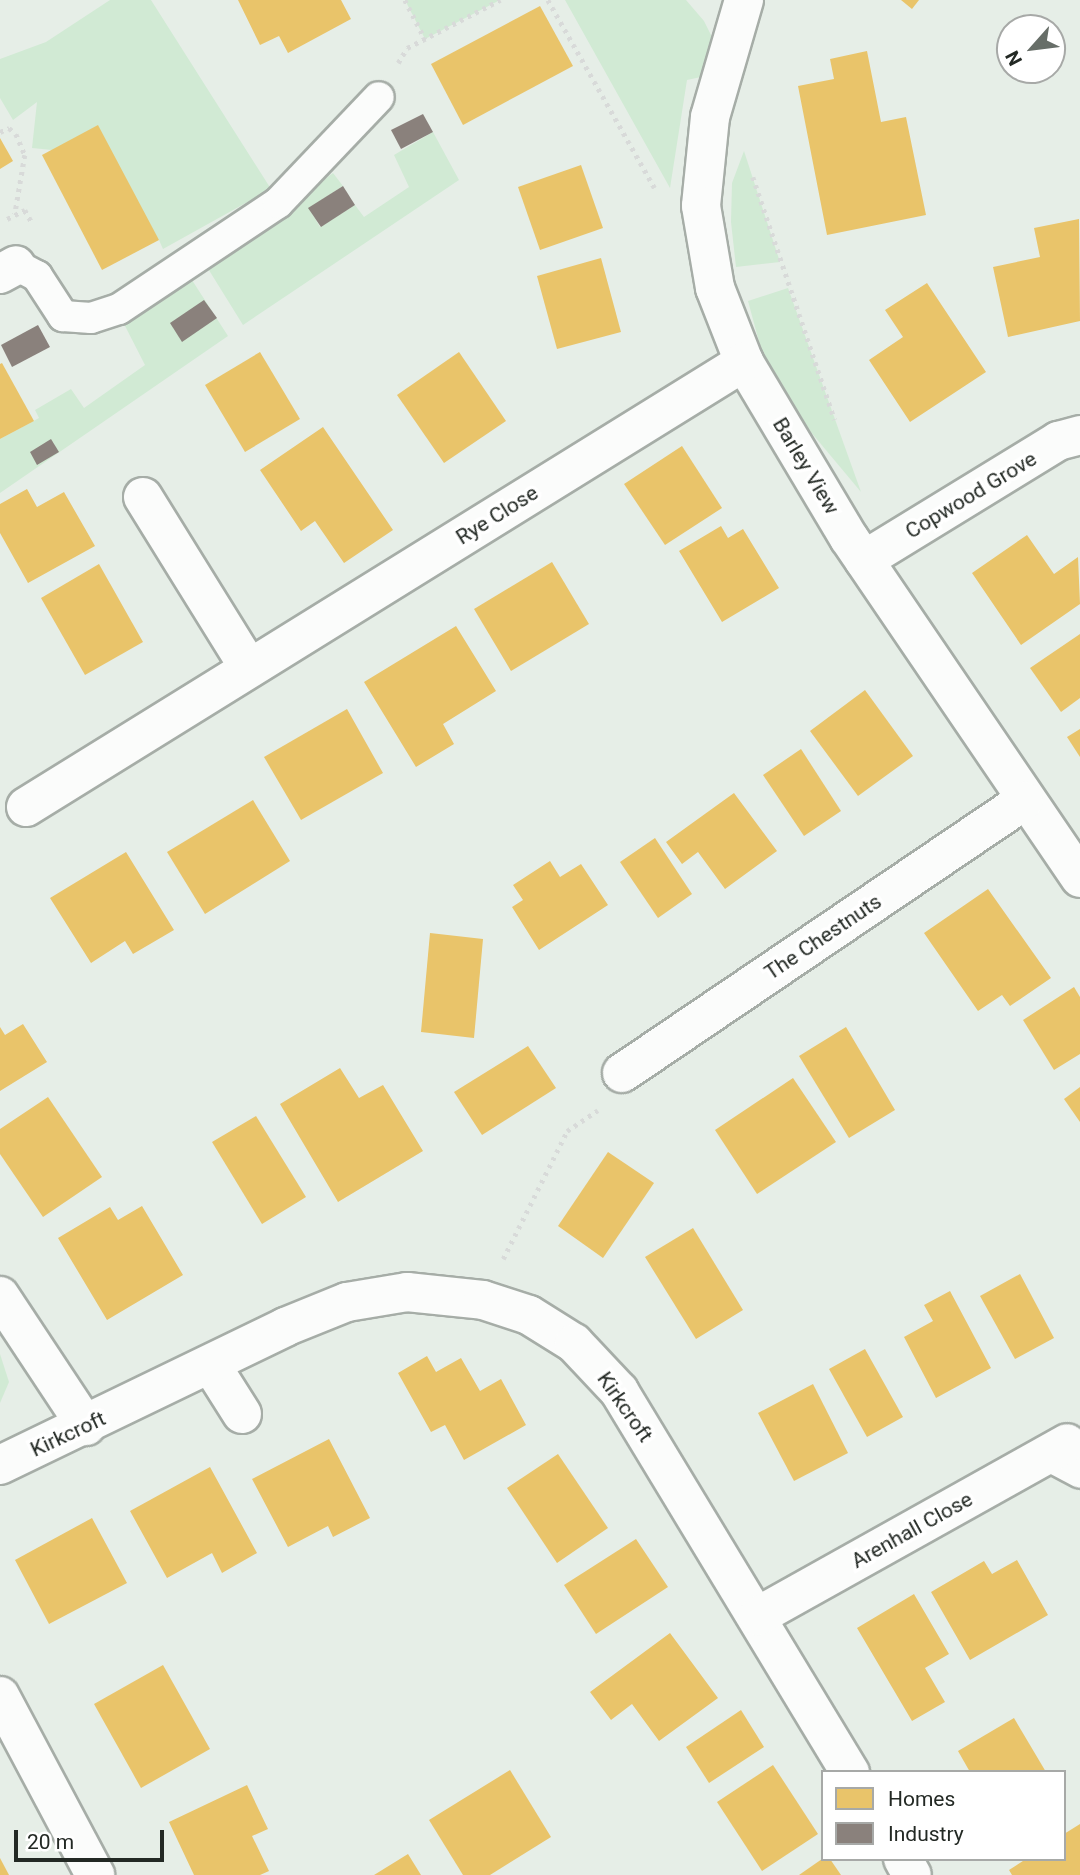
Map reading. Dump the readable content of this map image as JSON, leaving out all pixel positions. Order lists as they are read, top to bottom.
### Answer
{
  "streets": {
    "street": [
      "Barley View",
      "Copwood Grove",
      "Rye Close",
      "The Chestnuts",
      "Kirkcroft",
      "Arenhall Close"
    ]
  },
  "crossings": [
    ["Barley View", "Copwood Grove"],
    ["Barley View", "Rye Close"],
    ["Barley View", "The Chestnuts"],
    ["Kirkcroft", "Arenhall Close"]
  ],
  "legend": ["Homes", "Industry"],
  "scale_bar": "20 m",
  "north": "bottom left"
}
